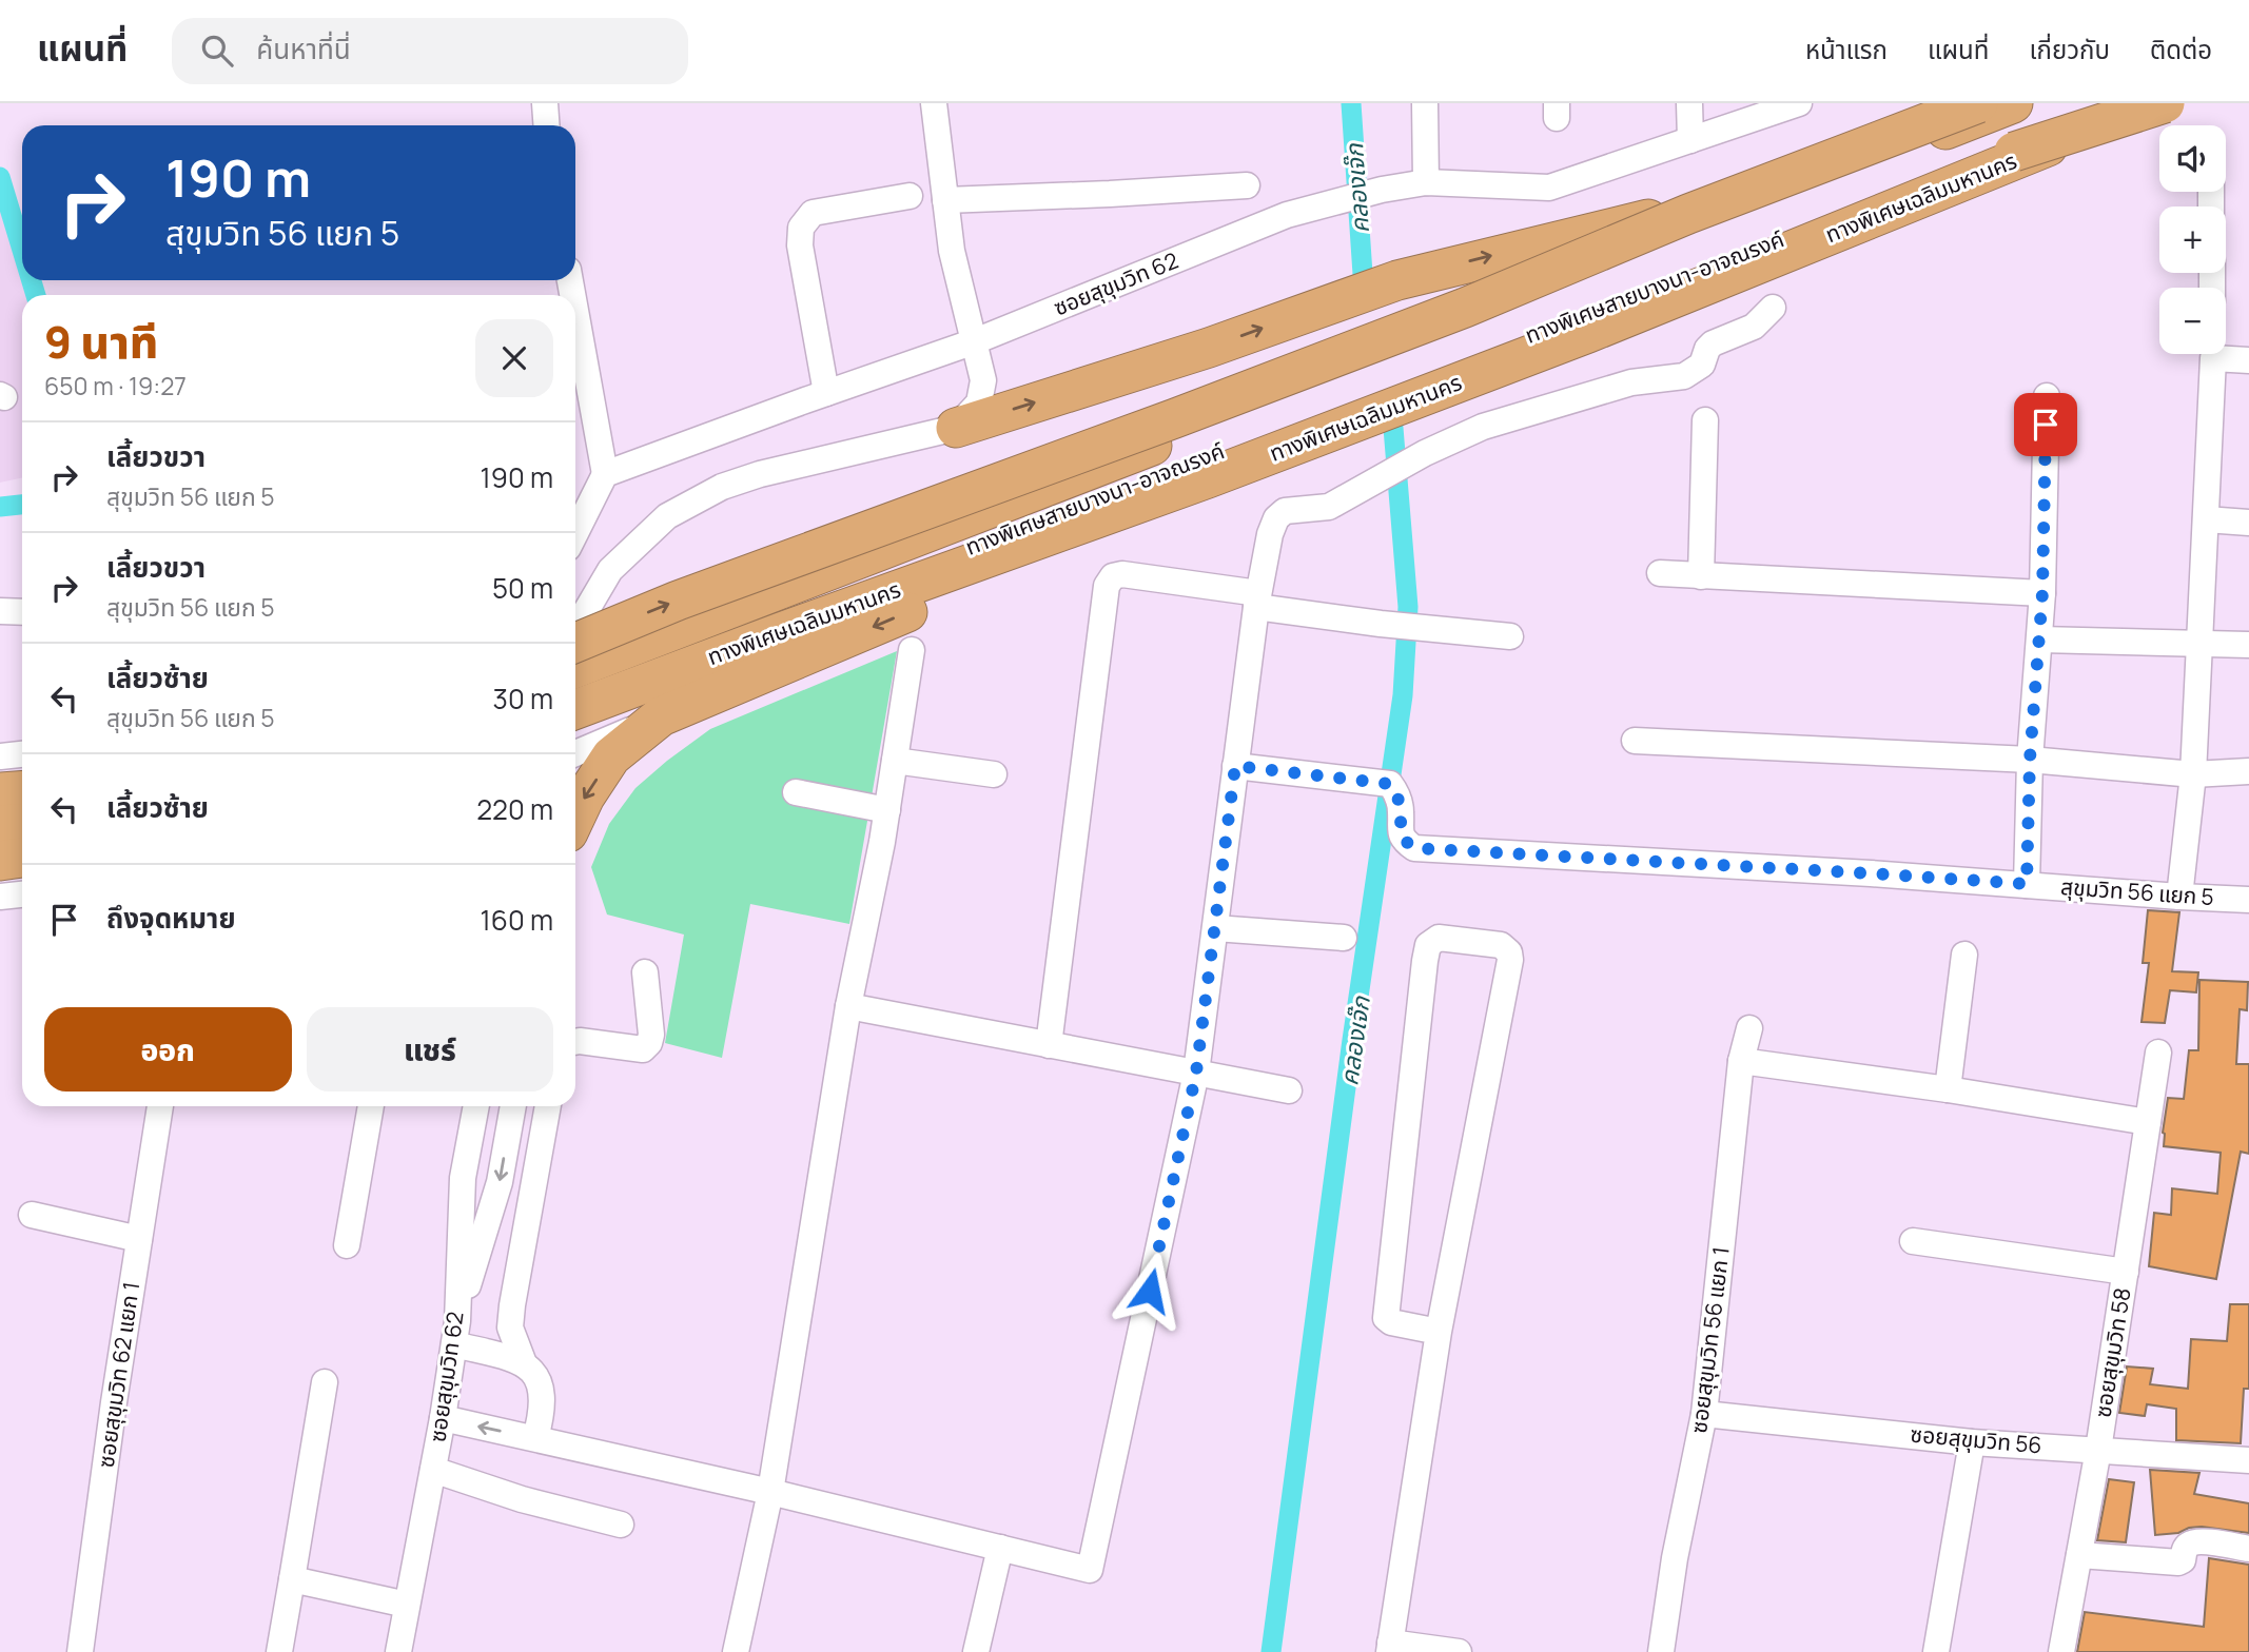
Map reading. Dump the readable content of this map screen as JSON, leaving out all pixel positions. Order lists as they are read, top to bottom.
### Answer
{
  "streets": {
    "highway": ["ทางพิเศษเฉลิมมหานคร", "ทางพิเศษสายบางนา-อาจณรงค์"],
    "street": [
      "ซอยสุขุมวิท 62",
      "สุขุมวิท 56 แยก 5",
      "ซอยสุขุมวิท 56 แยก 1",
      "ซอยสุขุมวิท 58",
      "ซอยสุขุมวิท 62 แยก 1",
      "ซอยสุขุมวิท 56"
    ]
  },
  "crossings": [
    ["ซอยสุขุมวิท 56 แยก 1", "ซอยสุขุมวิท 56"],
    ["ซอยสุขุมวิท 58", "ซอยสุขุมวิท 56"]
  ],
  "water": ["คลองเจ๊ก"],
  "page": {
    "header": "แผนที่",
    "search": "ค้นหาที่นี่",
    "nav": [
      "หน้าแรก",
      "แผนที่",
      "เกี่ยวกับ",
      "ติดต่อ"
    ],
    "map_buttons": ["+", "−"],
    "turn": ["190 m", "สุขุมวิท 56 แยก 5"],
    "heading": ["9 นาที", "650 m · 19:27"],
    "list": [
      {
        "name": "เลี้ยวขวา",
        "note": "สุขุมวิท 56 แยก 5",
        "value": "190 m"
      },
      {
        "name": "เลี้ยวขวา",
        "note": "สุขุมวิท 56 แยก 5",
        "value": "50 m"
      },
      {
        "name": "เลี้ยวซ้าย",
        "note": "สุขุมวิท 56 แยก 5",
        "value": "30 m"
      },
      {
        "name": "เลี้ยวซ้าย",
        "value": "220 m"
      },
      {
        "name": "ถึงจุดหมาย",
        "value": "160 m"
      }
    ],
    "buttons": ["ออก", "แชร์"]
  }
}
